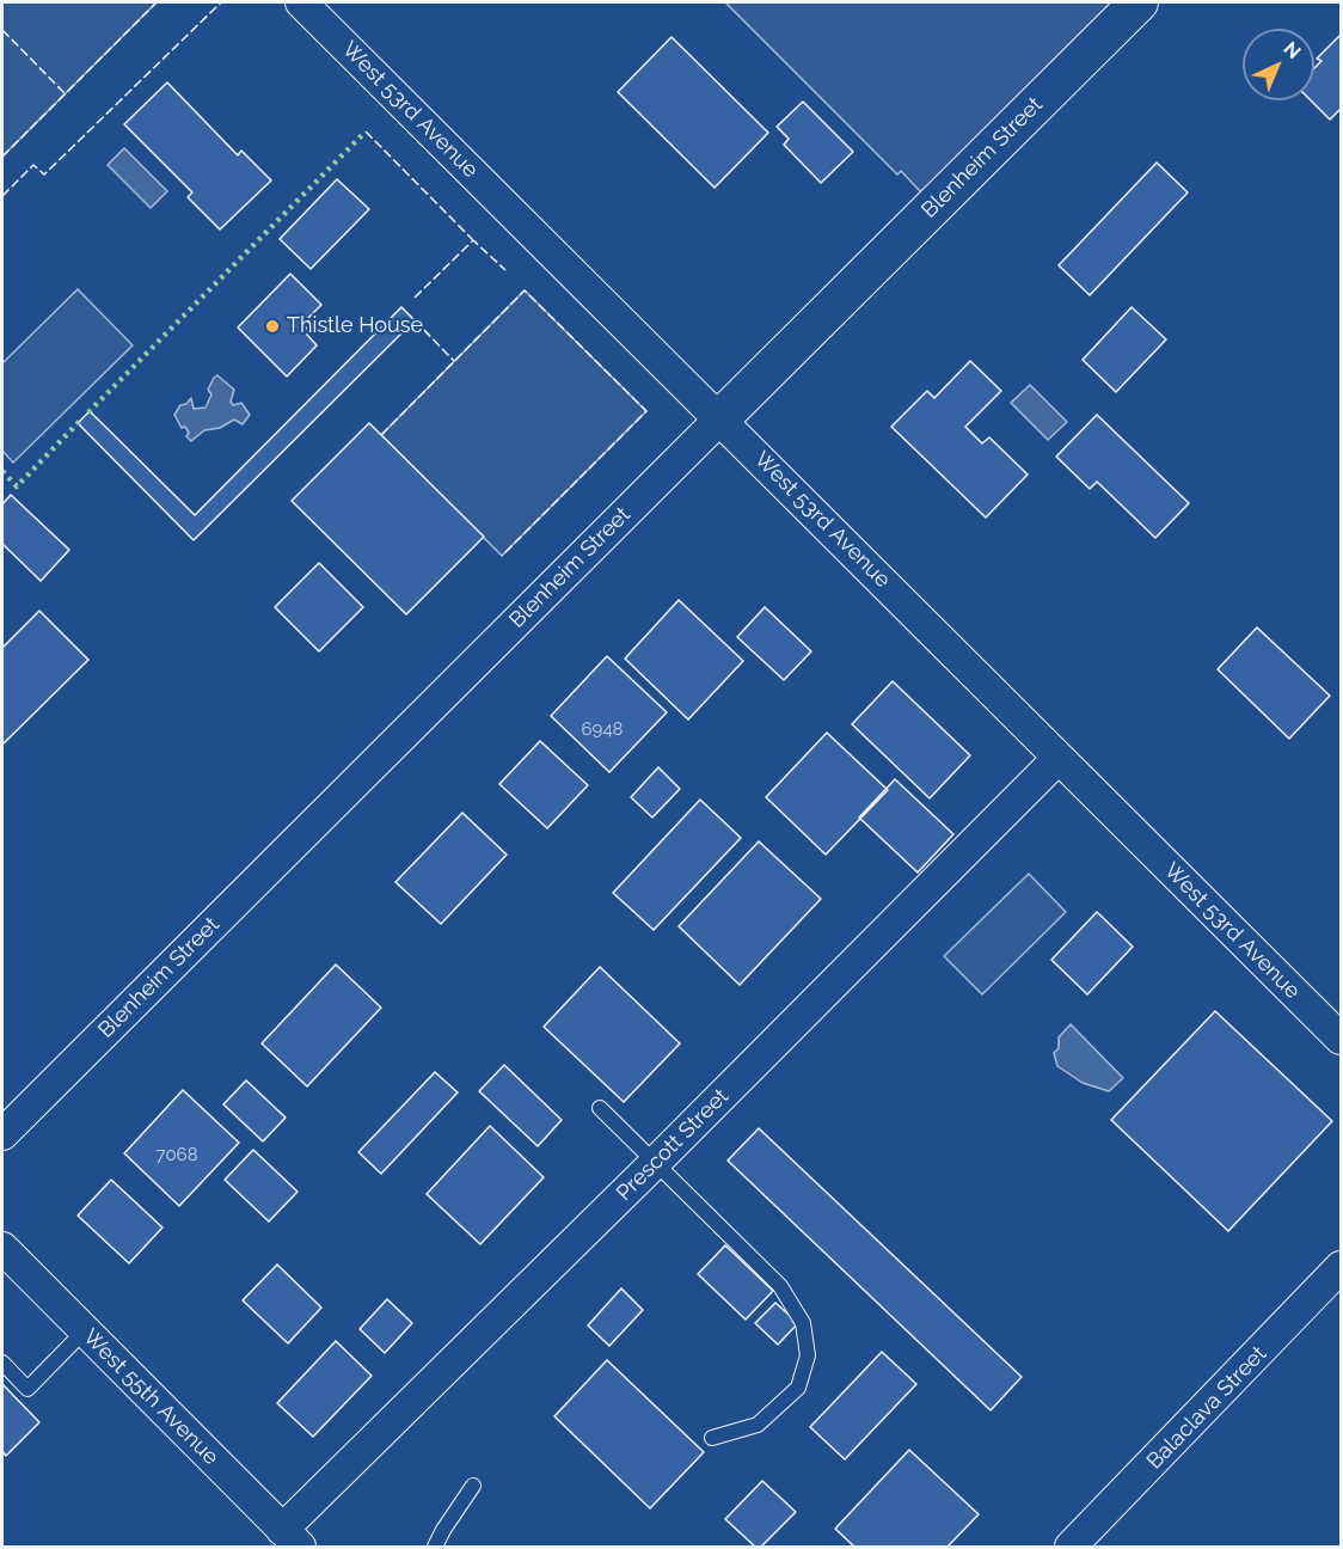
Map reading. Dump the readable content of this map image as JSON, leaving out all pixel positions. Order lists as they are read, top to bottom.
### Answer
{
  "streets": {
    "street": [
      "West 53rd Avenue",
      "Blenheim Street",
      "Prescott Street",
      "West 55th Avenue",
      "Balaclava Street"
    ]
  },
  "crossings": [
    ["West 53rd Avenue", "Blenheim Street"],
    ["West 53rd Avenue", "Prescott Street"],
    ["Prescott Street", "West 55th Avenue"]
  ],
  "places": ["Thistle House"],
  "house_numbers": ["6948", "7068"],
  "north": "top right"
}
